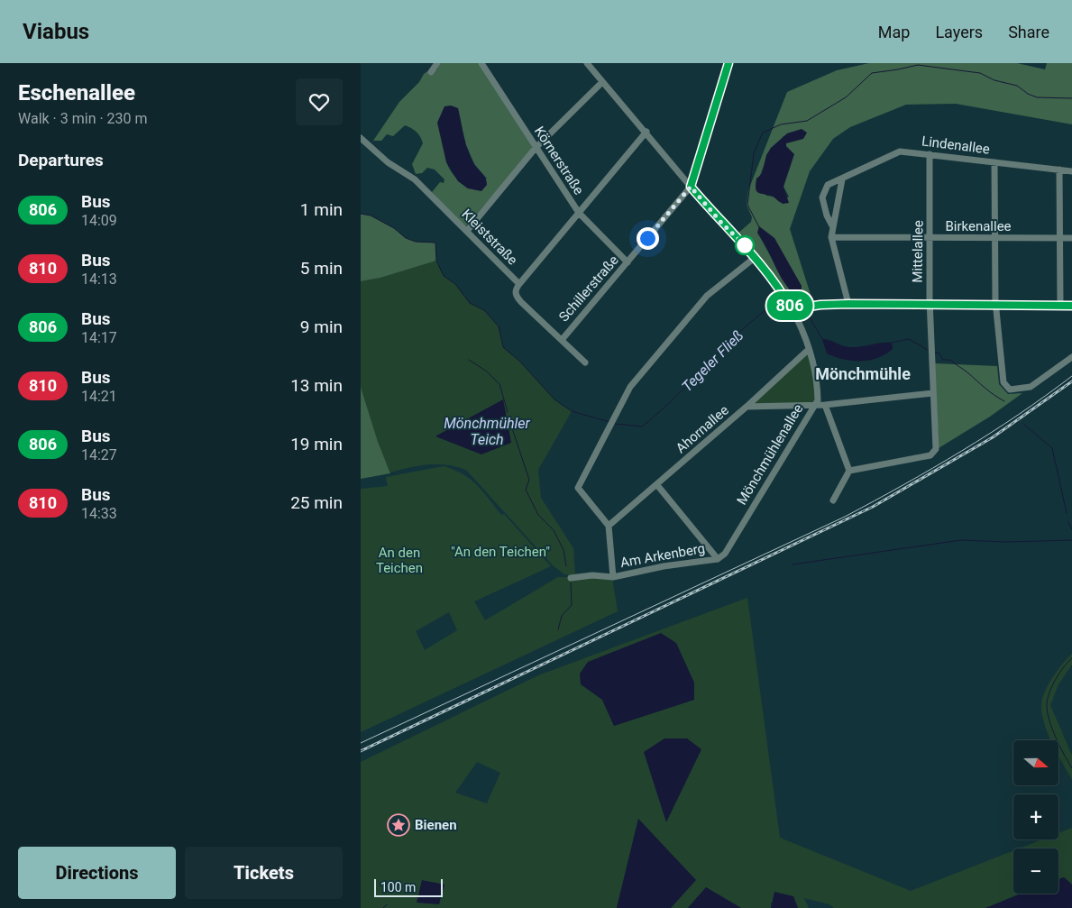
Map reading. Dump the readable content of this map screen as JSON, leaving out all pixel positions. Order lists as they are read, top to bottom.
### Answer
{
  "streets": {
    "street": [
      "Lindenallee",
      "Körnerstraße",
      "Birkenallee",
      "Kleiststraße",
      "Mittelallee",
      "Schillerstraße",
      "Ahornallee",
      "Mönchmühlenallee",
      "Am Arkenberg"
    ]
  },
  "crossings": [
    ["Lindenallee", "Mittelallee"],
    ["Körnerstraße", "Schillerstraße"],
    ["Birkenallee", "Mittelallee"],
    ["Kleiststraße", "Schillerstraße"],
    ["Schillerstraße", "Mönchmühlenallee"],
    ["Ahornallee", "Mönchmühlenallee"],
    ["Ahornallee", "Am Arkenberg"],
    ["Mönchmühlenallee", "Am Arkenberg"]
  ],
  "districts": ["Mönchmühle"],
  "water": ["Tegeler Fließ", "Mönchmühler Teich"],
  "parks": ["\"An den Teichen\"", "An den Teichen"],
  "places": {
    "place": ["Bienen"]
  },
  "lines": ["bus line 806"],
  "scale_bar": "100 m",
  "north": "right",
  "page": {
    "header": "Viabus",
    "nav": ["Map", "Layers", "Share"],
    "heading": [
      ["Eschenallee", "Walk · 3 min · 230 m"],
      "Departures"
    ],
    "on_map": "806",
    "list": [
      {
        "mark": "806",
        "name": "Bus",
        "note": "14:09",
        "value": "1 min"
      },
      {
        "mark": "810",
        "name": "Bus",
        "note": "14:13",
        "value": "5 min"
      },
      {
        "mark": "806",
        "name": "Bus",
        "note": "14:17",
        "value": "9 min"
      },
      {
        "mark": "810",
        "name": "Bus",
        "note": "14:21",
        "value": "13 min"
      },
      {
        "mark": "806",
        "name": "Bus",
        "note": "14:27",
        "value": "19 min"
      },
      {
        "mark": "810",
        "name": "Bus",
        "note": "14:33",
        "value": "25 min"
      }
    ],
    "map_buttons": ["+", "−"],
    "buttons": ["Directions", "Tickets"],
    "scale": "100 m"
  }
}
